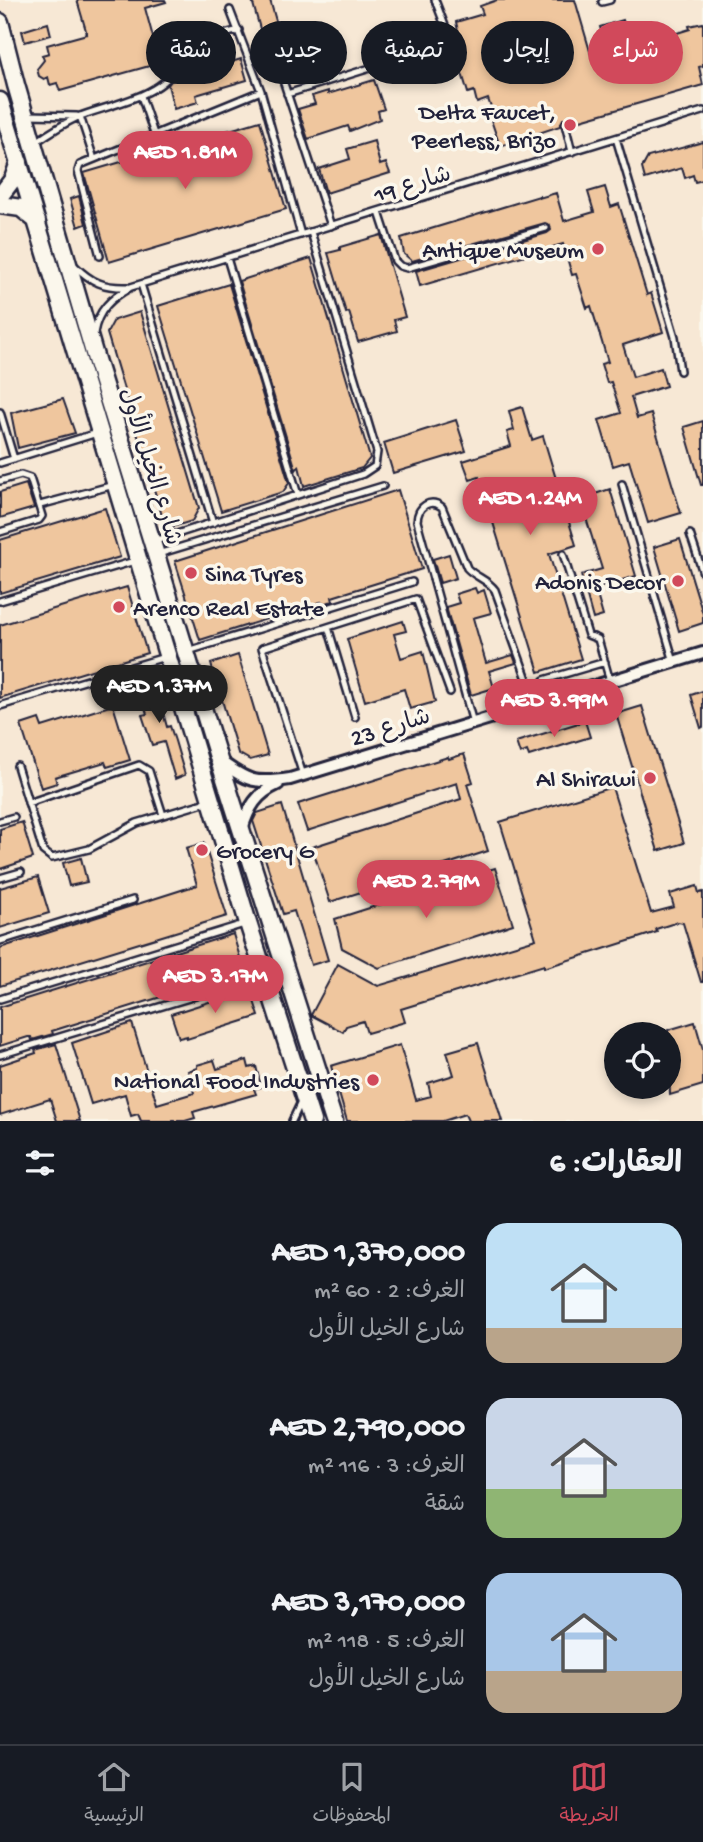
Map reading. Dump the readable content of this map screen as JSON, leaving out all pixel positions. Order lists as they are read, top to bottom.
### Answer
{
  "streets": {
    "main road": ["شارع الخيل الأول"],
    "street": ["شارع 23"],
    "lane": ["شارع 19"]
  },
  "crossings": [
    ["شارع 19", "شارع الخيل الأول"],
    ["شارع الخيل الأول", "شارع 23"]
  ],
  "places": [
    "Delta Faucet, Peerless, Brizo",
    "Antique Museum",
    "Sina Tyres",
    "Adonis Decor",
    "Arenco Real Estate",
    "Al Shirawi",
    "Grocery G",
    "National Food Industries"
  ],
  "page": {
    "chip": [
      "شراء",
      "إيجار",
      "تصفية",
      "جديد",
      "شقة"
    ],
    "price": [
      "AED 1.81M",
      "AED 1.24M",
      "AED 1.37M",
      "AED 3.99M",
      "AED 2.79M",
      "AED 3.17M"
    ],
    "heading": "العقارات: 6",
    "list": [
      {
        "name": "AED 1,370,000",
        "note": "الغرف: 2 · 60 m² · شارع الخيل الأول"
      },
      {
        "name": "AED 2,790,000",
        "note": "الغرف: 3 · 116 m² · شقة"
      },
      {
        "name": "AED 3,170,000",
        "note": "الغرف: 5 · 118 m² · شارع الخيل الأول"
      }
    ],
    "tabs": ["الخريطة", "المحفوظات", "الرئيسية"]
  }
}
